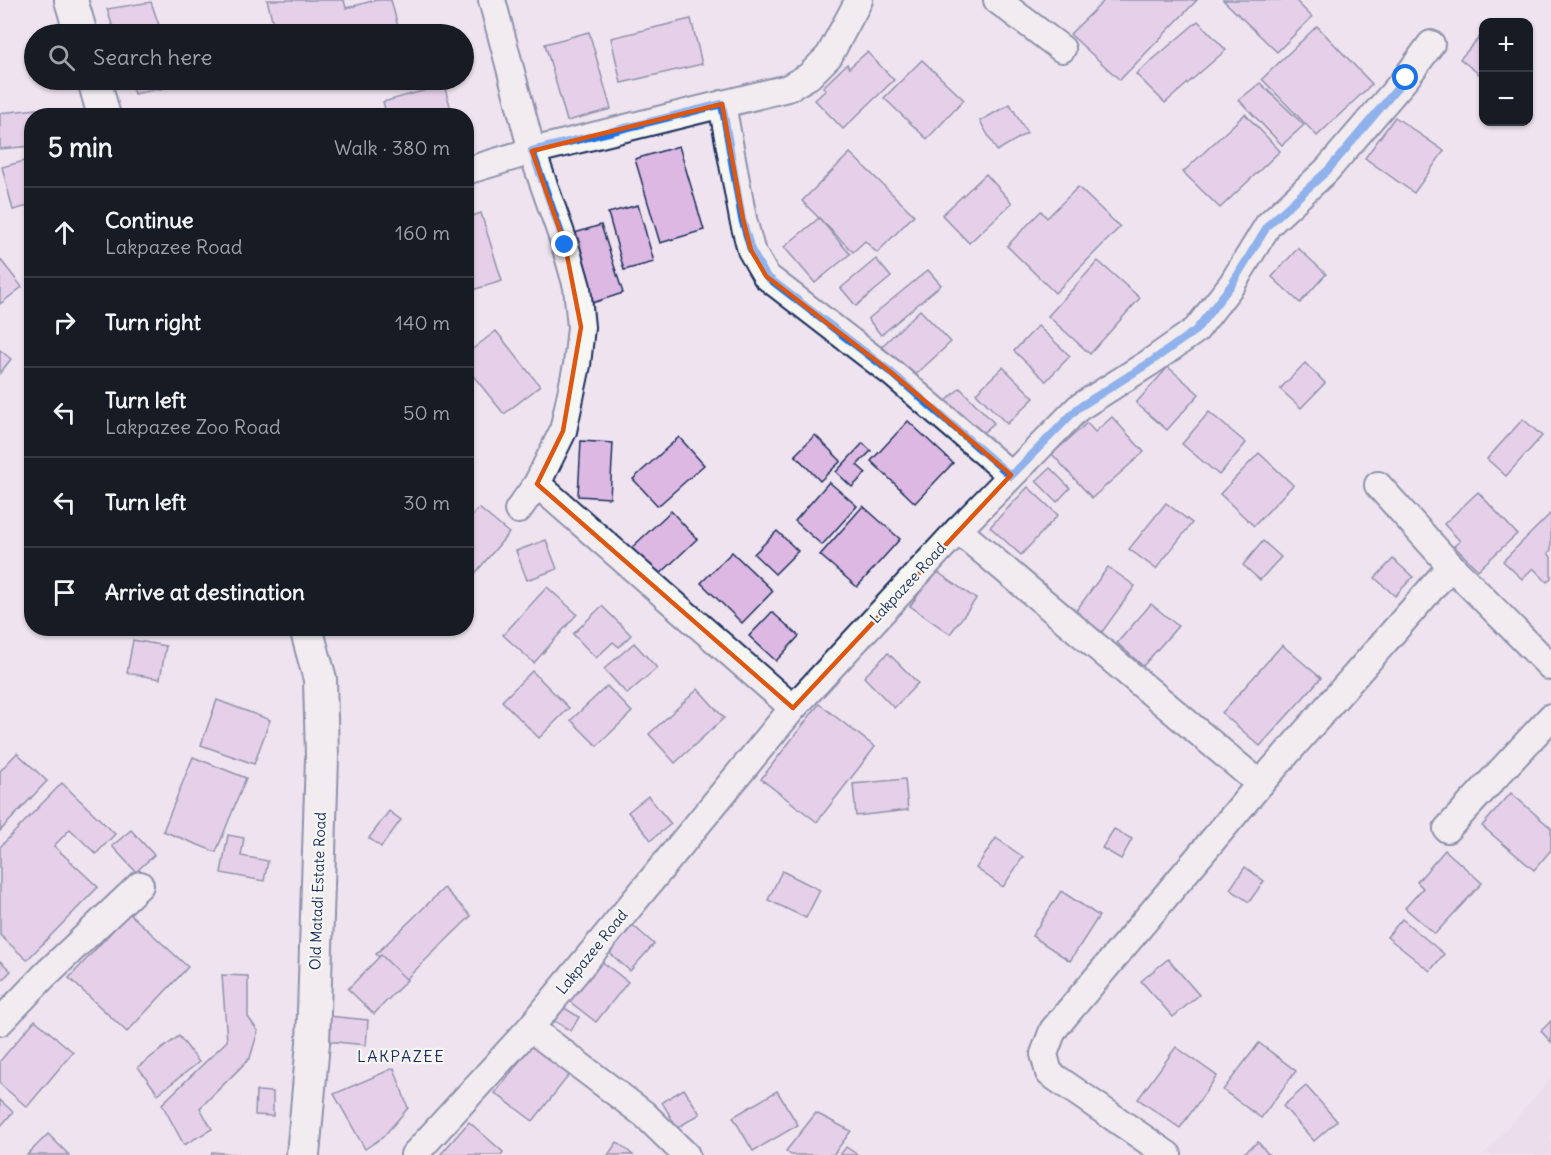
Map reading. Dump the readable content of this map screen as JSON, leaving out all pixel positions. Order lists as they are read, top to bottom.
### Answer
{
  "streets": {
    "street": ["Lakpazee Road", "Old Matadi Estate Road"]
  },
  "districts": ["LAKPAZEE"],
  "page": {
    "map_buttons": ["+", "−"],
    "search": "Search here",
    "heading": ["5 min", "Walk · 380 m"],
    "list": [
      ["Continue", "Lakpazee Road", "160 m"],
      ["Turn right", "140 m"],
      ["Turn left", "Lakpazee Zoo Road", "50 m"],
      ["Turn left", "30 m"],
      "Arrive at destination"
    ]
  }
}
